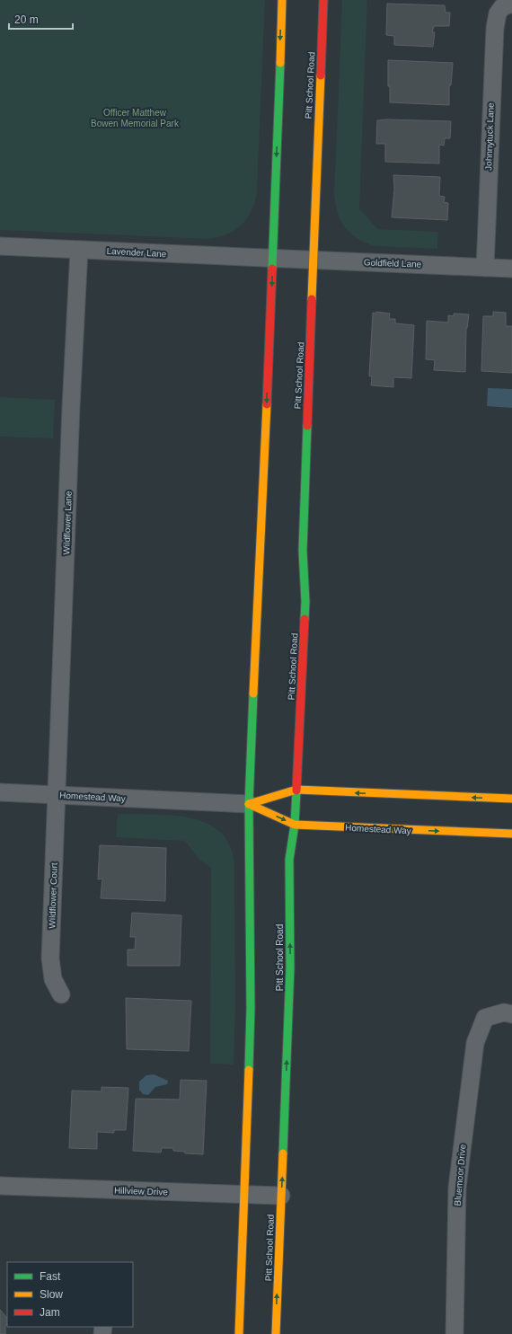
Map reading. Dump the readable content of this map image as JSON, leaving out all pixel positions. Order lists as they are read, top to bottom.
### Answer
{
  "streets": {
    "street": [
      "Pitt School Road",
      "Johnnytuck Lane",
      "Lavender Lane",
      "Goldfield Lane",
      "Wildflower Lane",
      "Homestead Way",
      "Wildflower Court",
      "Bluemoor Drive",
      "Hillview Drive"
    ]
  },
  "crossings": [
    ["Pitt School Road", "Goldfield Lane"],
    ["Pitt School Road", "Homestead Way"],
    ["Pitt School Road", "Hillview Drive"],
    ["Johnnytuck Lane", "Goldfield Lane"],
    ["Lavender Lane", "Goldfield Lane"],
    ["Lavender Lane", "Wildflower Lane"],
    ["Wildflower Lane", "Homestead Way"],
    ["Wildflower Lane", "Wildflower Court"],
    ["Homestead Way", "Wildflower Court"]
  ],
  "parks": ["Officer Matthew Bowen Memorial Park"],
  "legend": ["Fast", "Slow", "Jam"],
  "scale_bar": "20 m"
}
